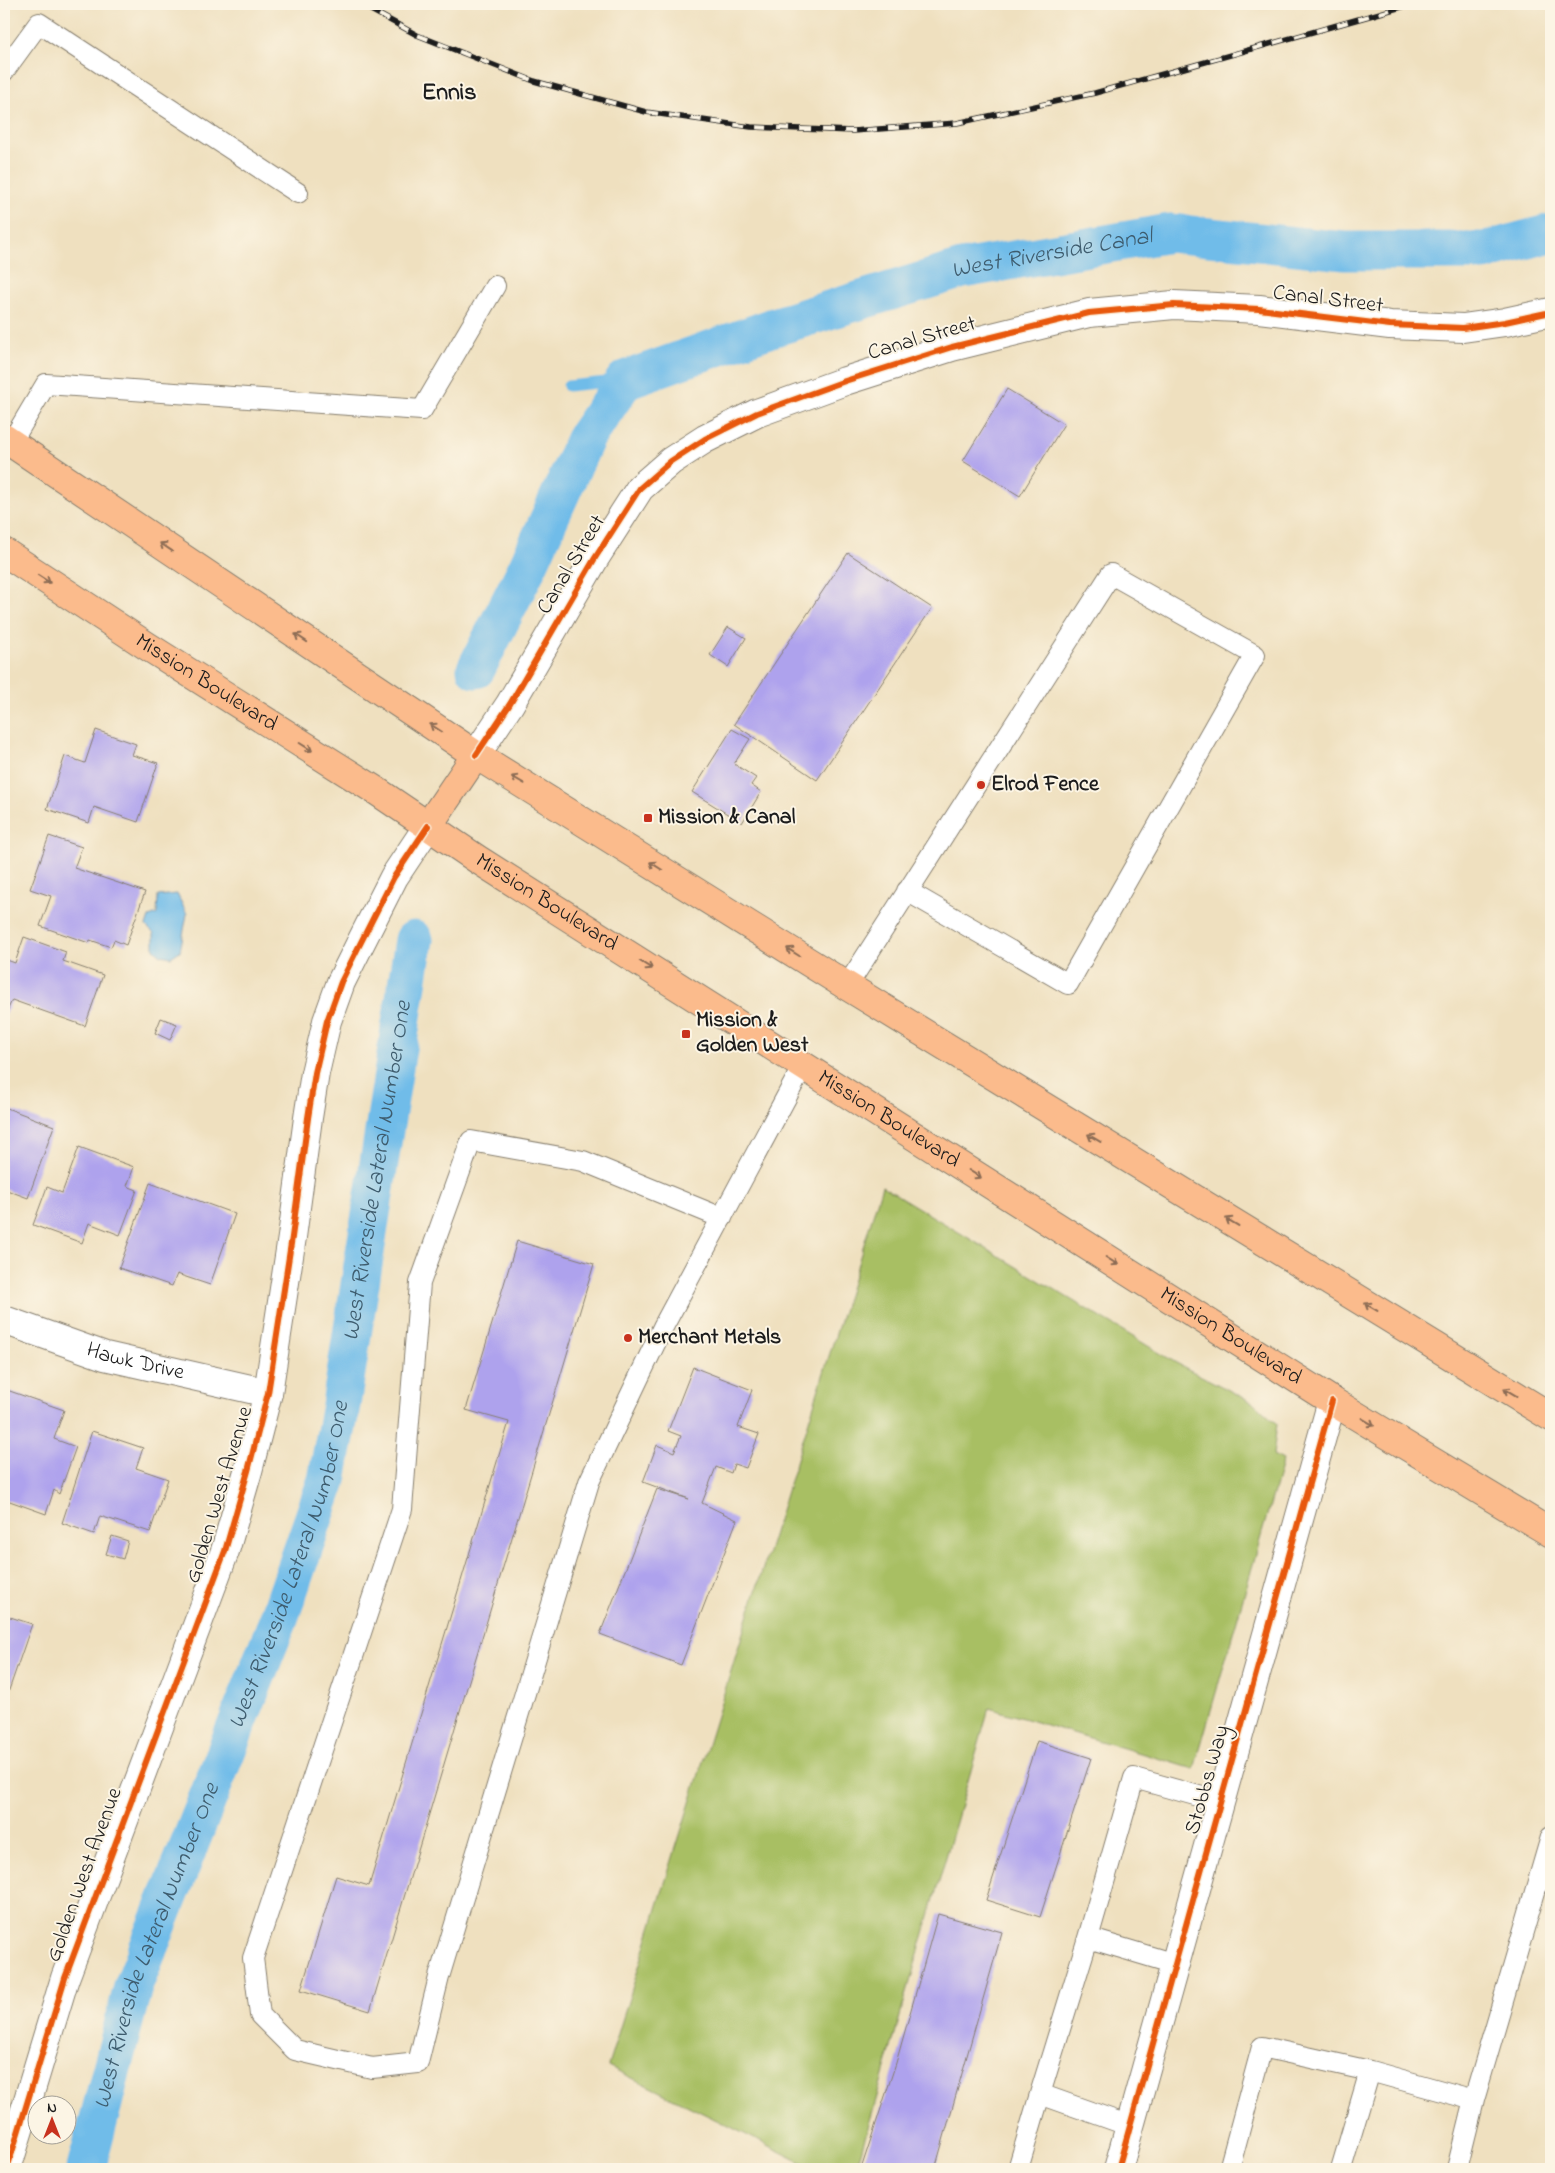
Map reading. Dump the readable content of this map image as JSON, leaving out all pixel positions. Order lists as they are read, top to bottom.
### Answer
{
  "streets": {
    "main road": ["Mission Boulevard"],
    "street": [
      "Canal Street",
      "Hawk Drive",
      "Golden West Avenue",
      "Stobbs Way"
    ]
  },
  "crossings": [
    ["Mission Boulevard", "Golden West Avenue"],
    ["Mission Boulevard", "Stobbs Way"],
    ["Hawk Drive", "Golden West Avenue"]
  ],
  "districts": ["Ennis"],
  "water": ["West Riverside Canal", "West Riverside Lateral Number One"],
  "places": {
    "other": ["Elrod Fence", "Merchant Metals"],
    "transit": ["Mission & Canal", "Mission & Golden West"]
  },
  "north": "top"
}
